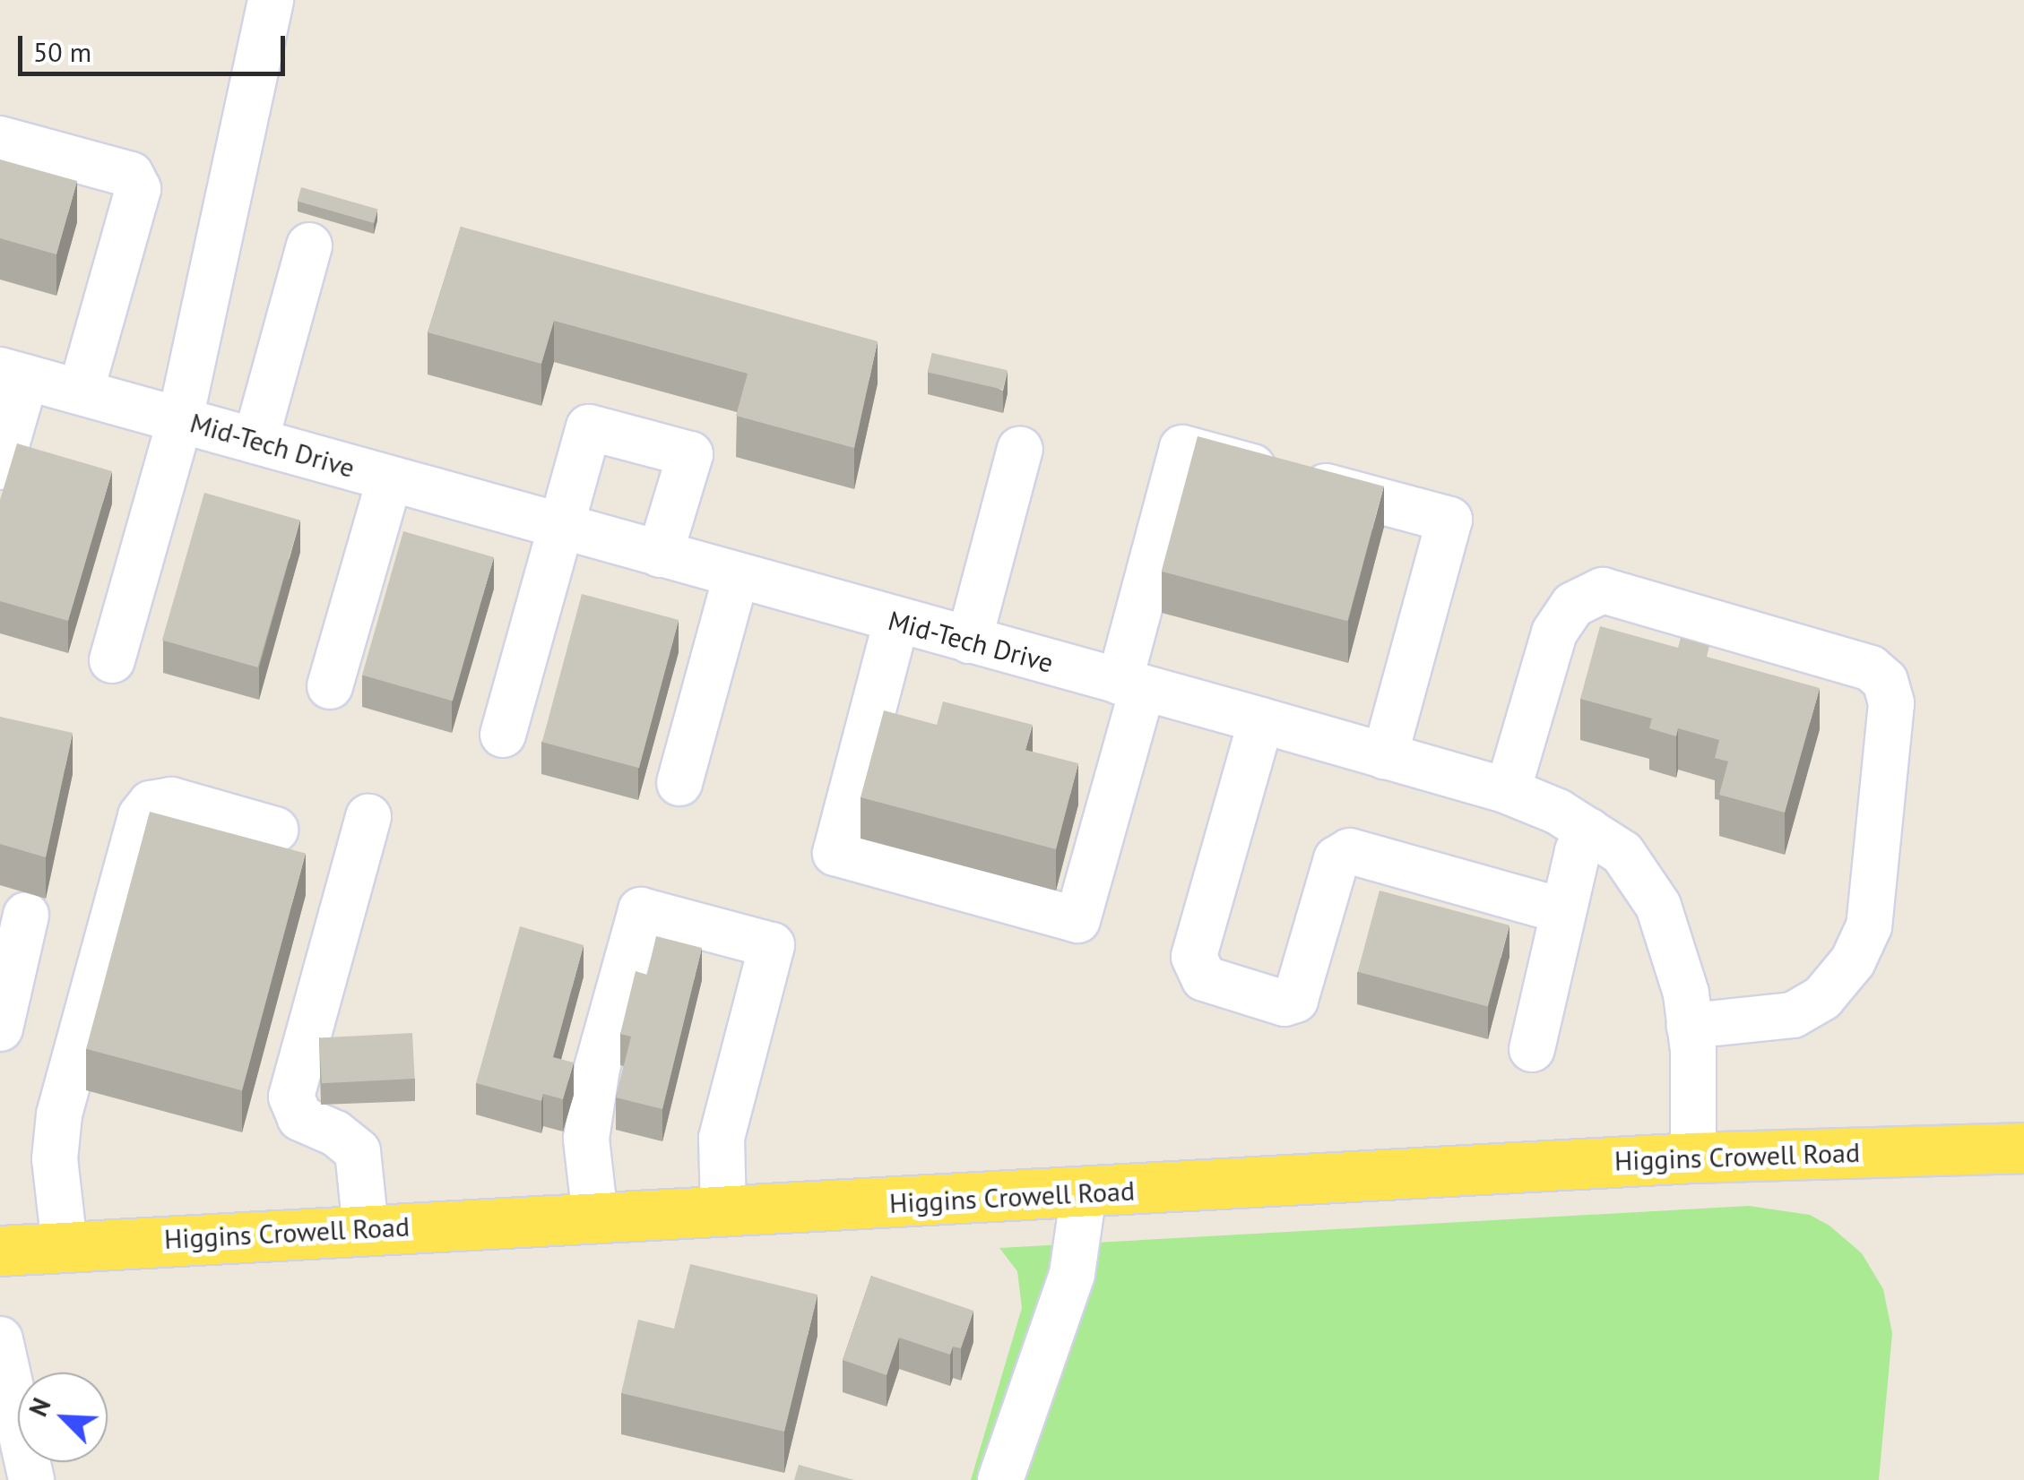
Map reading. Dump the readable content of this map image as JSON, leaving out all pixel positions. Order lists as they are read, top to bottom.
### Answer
{
  "streets": {
    "main road": ["Higgins Crowell Road"],
    "street": ["Mid-Tech Drive"]
  },
  "crossings": [
    ["Mid-Tech Drive", "Higgins Crowell Road"]
  ],
  "scale_bar": "50 m",
  "north": "top left"
}
